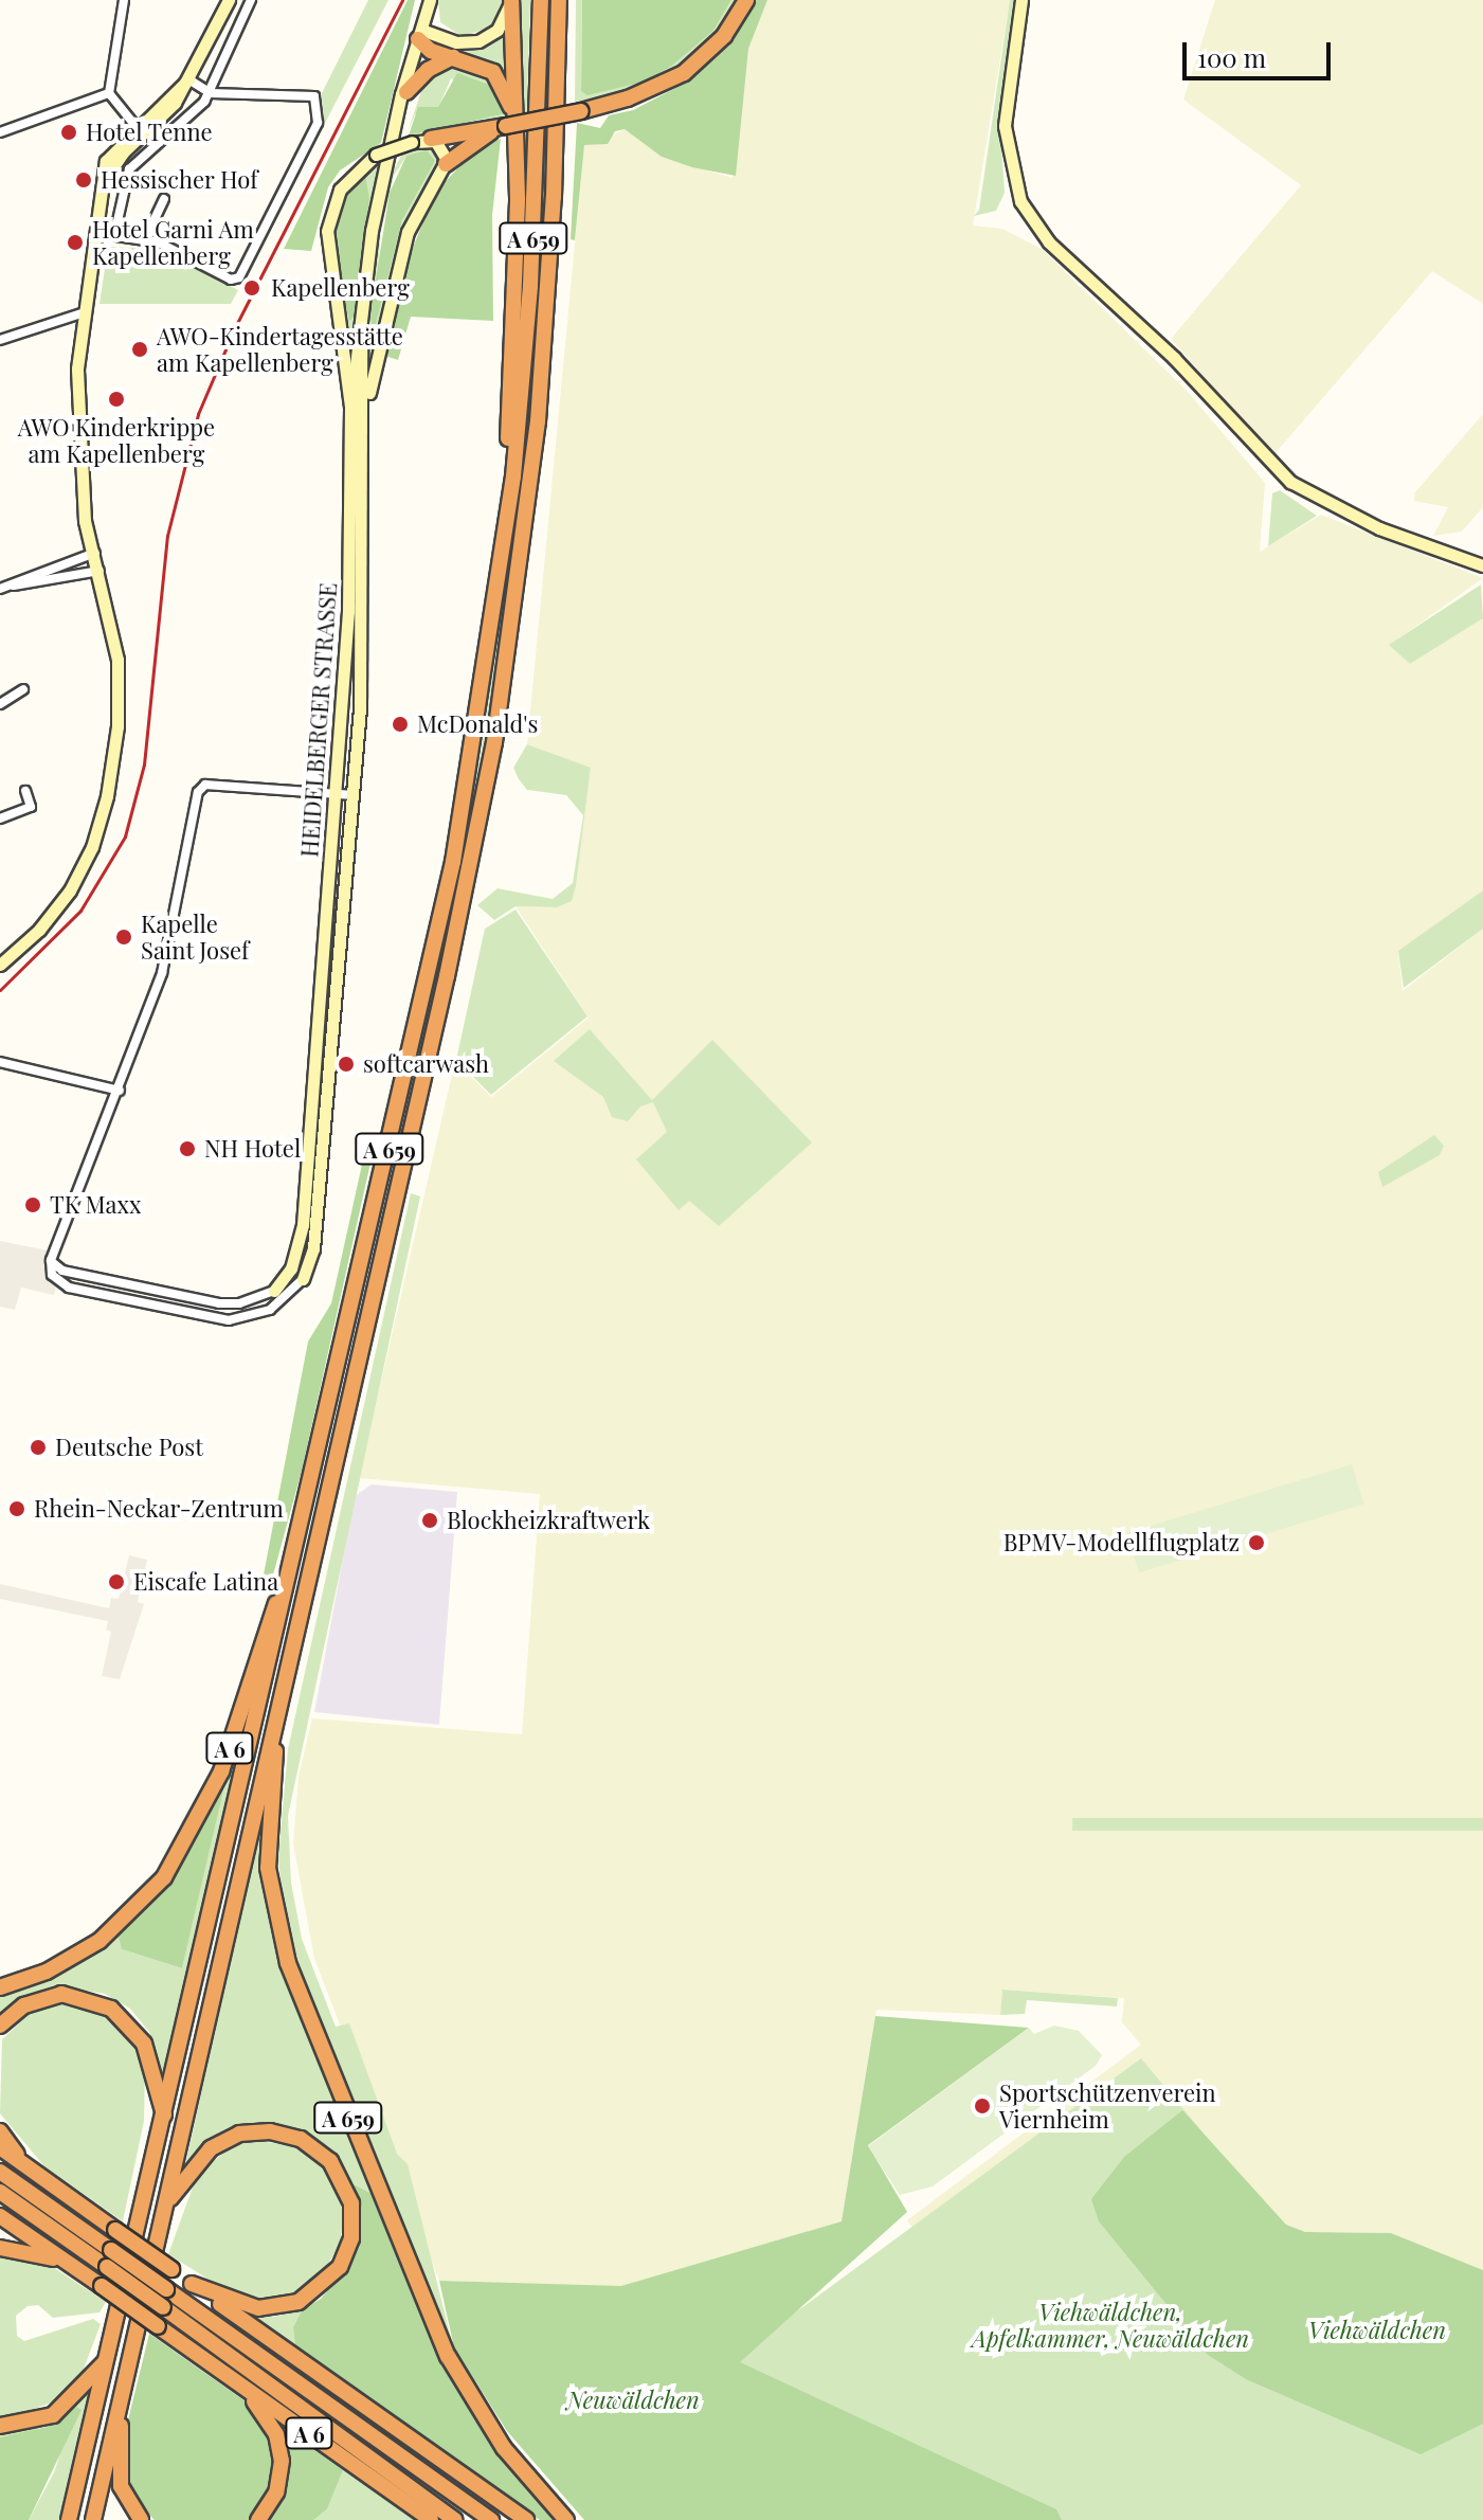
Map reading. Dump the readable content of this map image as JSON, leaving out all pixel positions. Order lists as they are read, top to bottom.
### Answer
{
  "streets": {
    "highway": ["A 659", "A 6"],
    "street": ["HEIDELBERGER STRASSE"]
  },
  "crossings": [
    ["A 659", "A 6"]
  ],
  "parks": ["Viehwäldchen, Apfelkammer, Neuwäldchen", "Viehwäldchen", "Neuwäldchen"],
  "places": [
    "Hotel Tenne",
    "Hessischer Hof",
    "Hotel Garni Am Kapellenberg",
    "Kapellenberg",
    "AWO-Kindertagesstätte am Kapellenberg",
    "AWO Kinderkrippe am Kapellenberg",
    "McDonald's",
    "Kapelle Saint Josef",
    "softcarwash",
    "NH Hotel",
    "TK Maxx",
    "Deutsche Post",
    "Rhein-Neckar-Zentrum",
    "Blockheizkraftwerk",
    "BPMV-Modellflugplatz",
    "Eiscafe Latina",
    "Sportschützenverein Viernheim"
  ],
  "scale_bar": "100 m"
}
